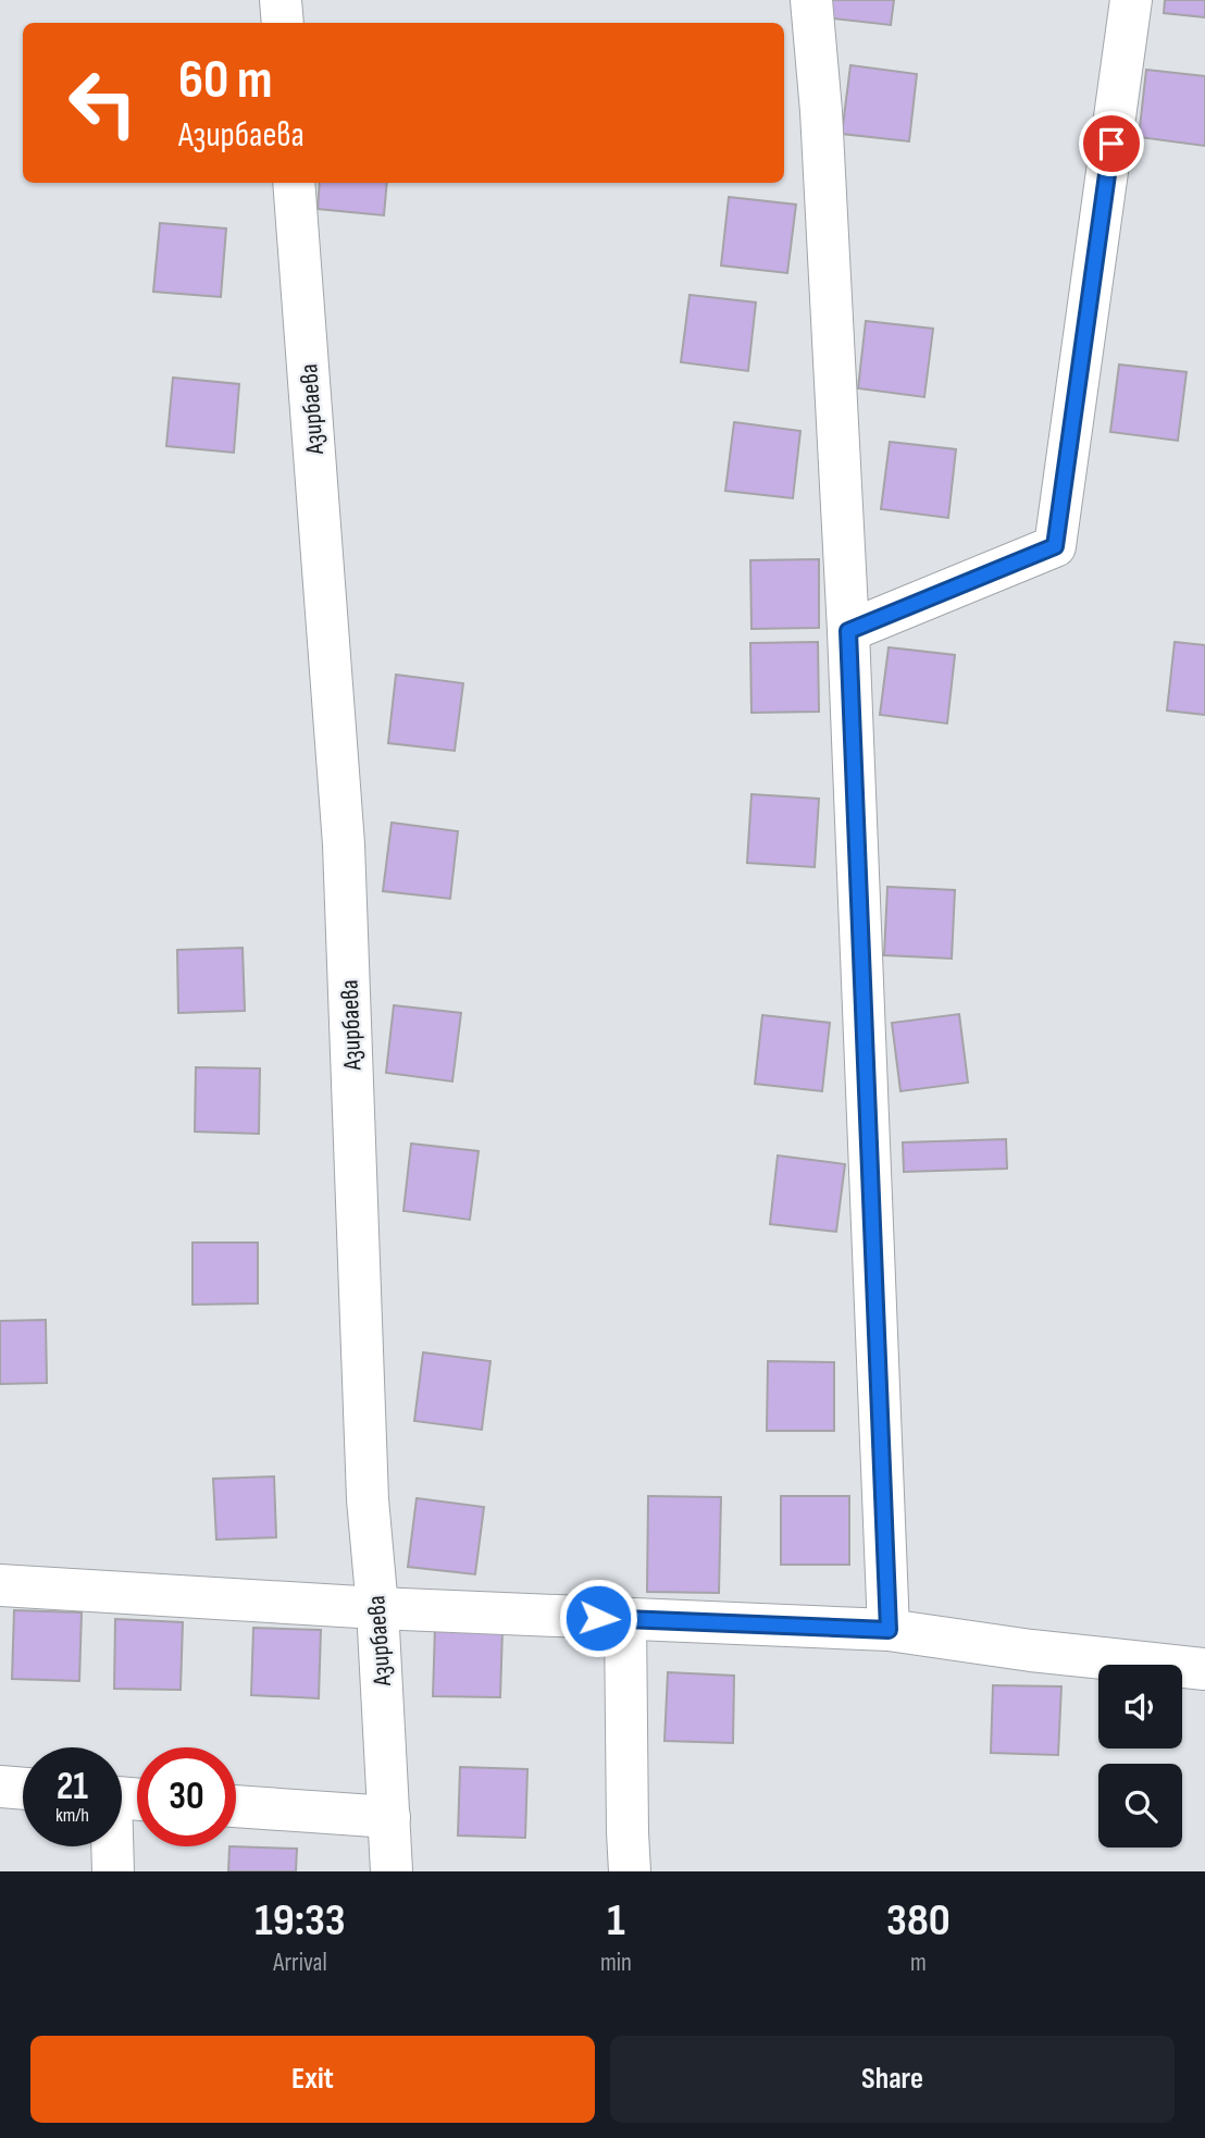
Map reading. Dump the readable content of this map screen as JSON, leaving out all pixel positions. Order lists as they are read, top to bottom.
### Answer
{
  "streets": {
    "street": ["Азирбаева"]
  },
  "page": {
    "turn": ["60 m", "Азирбаева"],
    "speed": "21 km/h",
    "limit": "30",
    "eta": [
      "19:33",
      "Arrival",
      "1",
      "min",
      "380",
      "m"
    ],
    "buttons": ["Exit", "Share"]
  }
}
